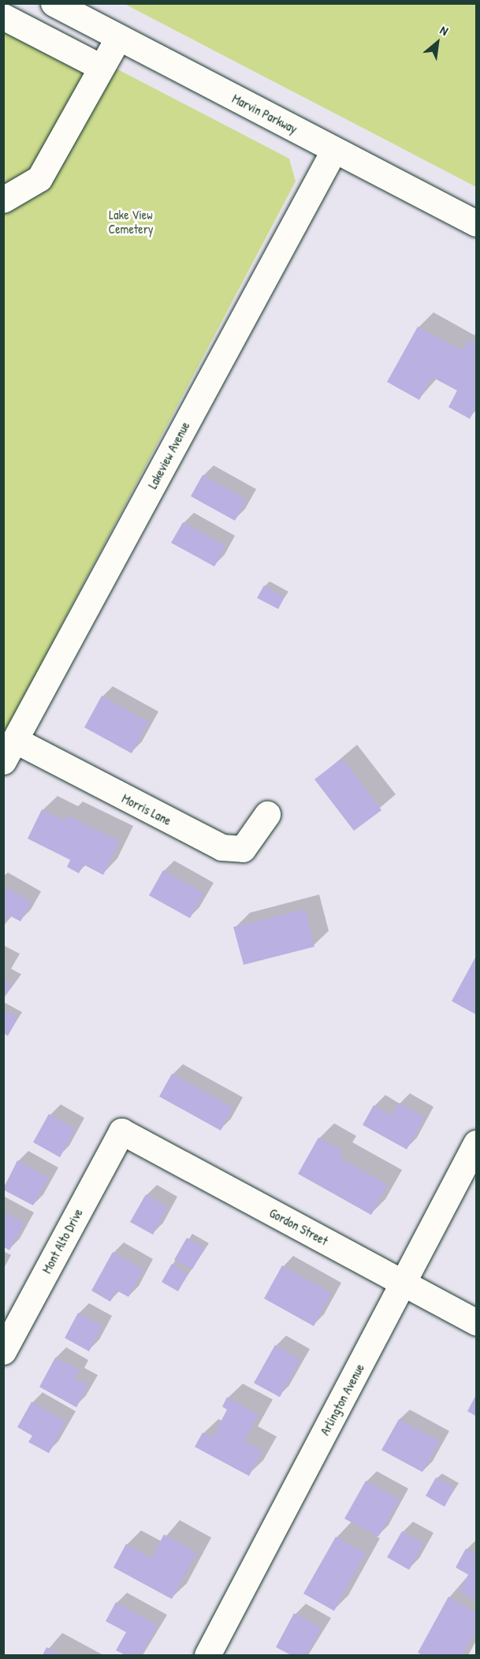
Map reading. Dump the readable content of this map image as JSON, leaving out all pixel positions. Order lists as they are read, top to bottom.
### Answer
{
  "streets": {
    "street": [
      "Marvin Parkway",
      "Lakeview Avenue",
      "Morris Lane",
      "Gordon Street",
      "Mont Alto Drive",
      "Arlington Avenue"
    ]
  },
  "crossings": [
    ["Marvin Parkway", "Lakeview Avenue"],
    ["Lakeview Avenue", "Morris Lane"],
    ["Gordon Street", "Mont Alto Drive"],
    ["Gordon Street", "Arlington Avenue"]
  ],
  "parks": ["Lake View Cemetery"],
  "north": "top right"
}
